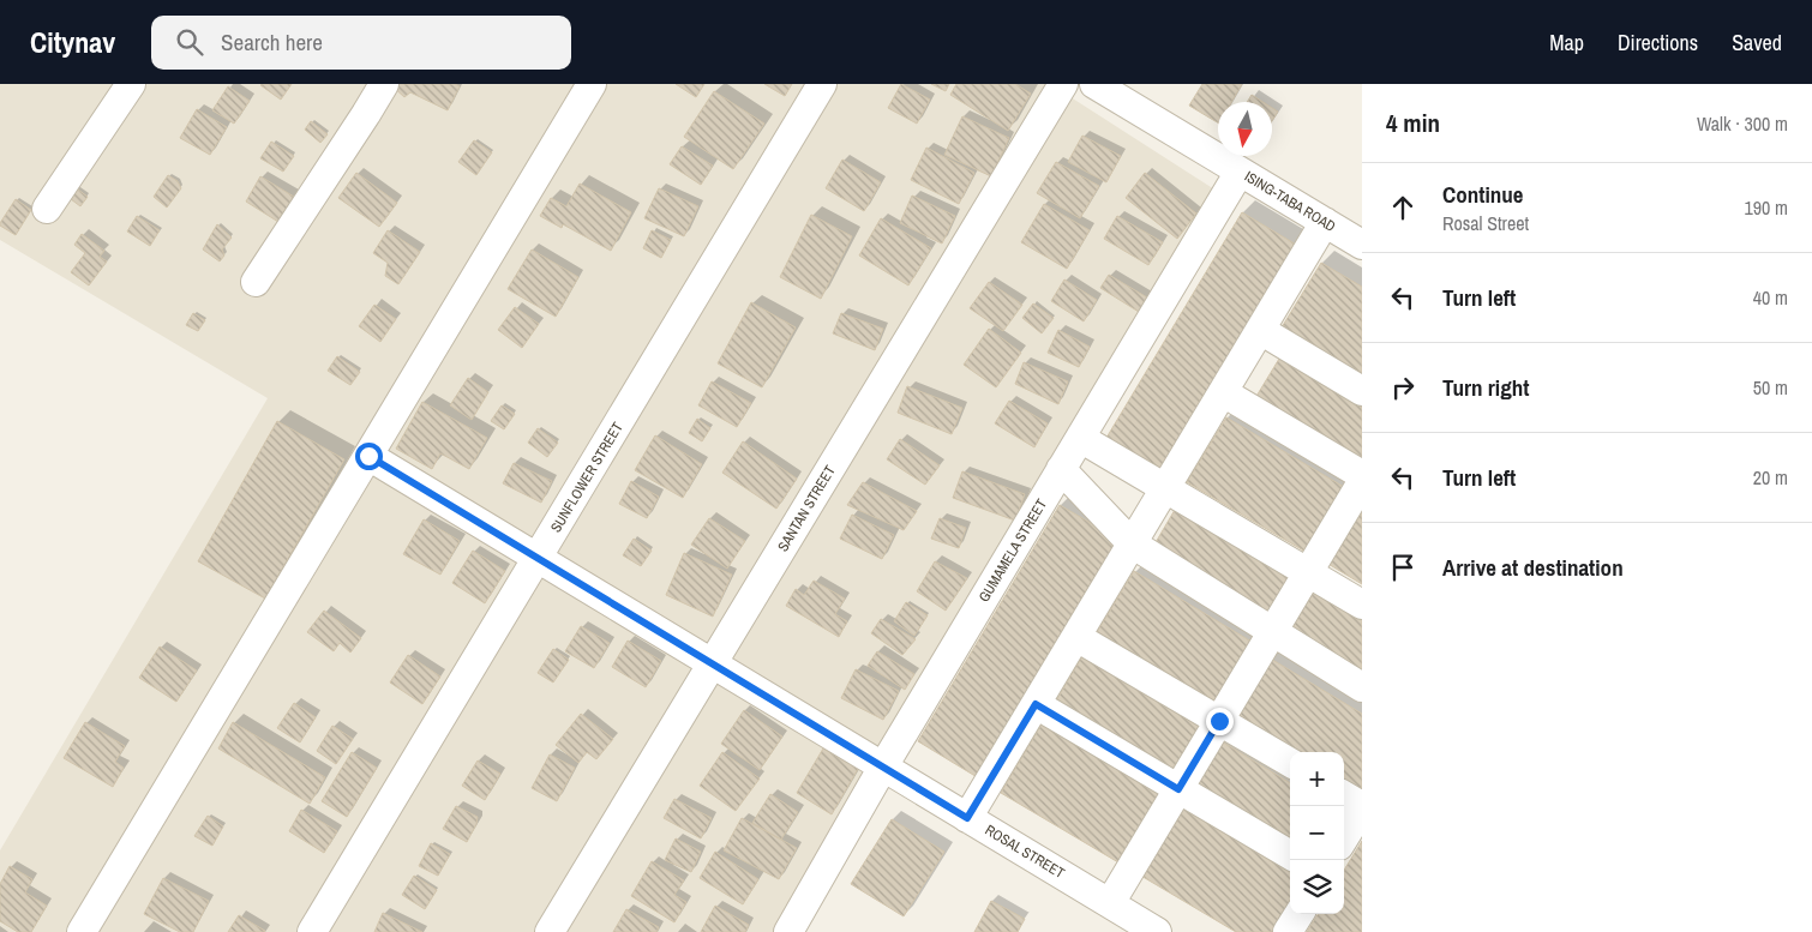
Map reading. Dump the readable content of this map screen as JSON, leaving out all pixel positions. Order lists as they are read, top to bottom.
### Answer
{
  "streets": {
    "street": [
      "ISING-TABA ROAD",
      "SUNFLOWER STREET",
      "SANTAN STREET",
      "GUMAMELA STREET",
      "ROSAL STREET"
    ]
  },
  "crossings": [
    ["ISING-TABA ROAD", "GUMAMELA STREET"],
    ["SUNFLOWER STREET", "ROSAL STREET"],
    ["SANTAN STREET", "ROSAL STREET"],
    ["GUMAMELA STREET", "ROSAL STREET"]
  ],
  "north": "bottom",
  "page": {
    "header": "Citynav",
    "search": "Search here",
    "nav": ["Map", "Directions", "Saved"],
    "heading": ["4 min", "Walk · 300 m"],
    "list": [
      ["Continue", "Rosal Street", "190 m"],
      ["Turn left", "40 m"],
      ["Turn right", "50 m"],
      ["Turn left", "20 m"],
      "Arrive at destination"
    ],
    "map_buttons": ["+", "−"]
  }
}
